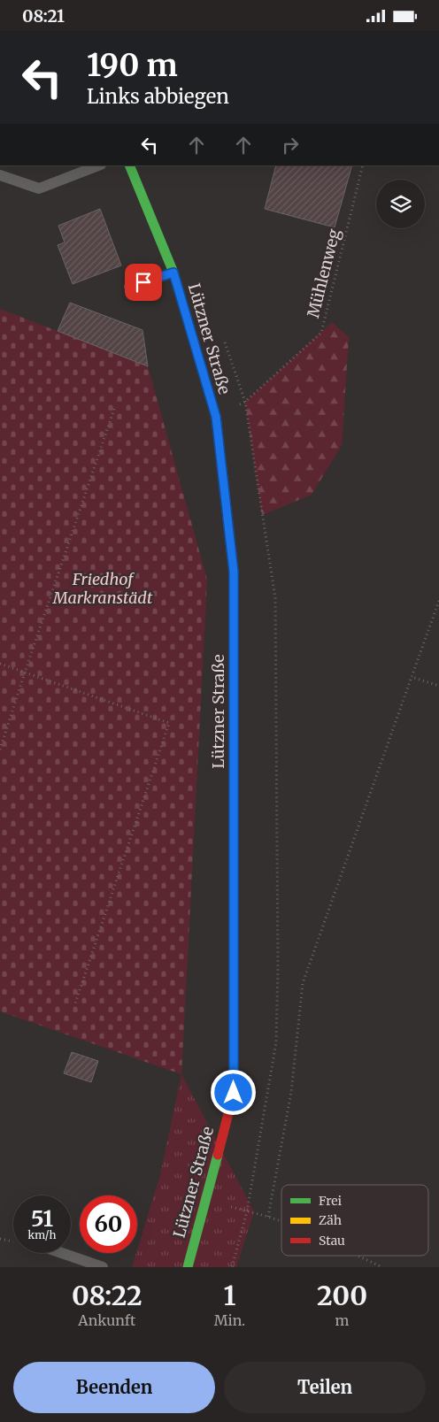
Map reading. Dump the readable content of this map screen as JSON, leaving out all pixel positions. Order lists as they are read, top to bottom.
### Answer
{
  "streets": {
    "main road": ["Lützner Straße"],
    "path": ["Mühlenweg"]
  },
  "crossings": [
    ["Mühlenweg", "Lützner Straße"]
  ],
  "parks": ["Friedhof Markranstädt"],
  "legend": ["Frei", "Zäh", "Stau"],
  "page": {
    "status": "08:21",
    "turn": ["190 m", "Links abbiegen"],
    "speed": "51 km/h",
    "limit": "60",
    "eta": [
      "08:22",
      "Ankunft",
      "1",
      "Min.",
      "200",
      "m"
    ],
    "buttons": ["Beenden", "Teilen"]
  }
}
